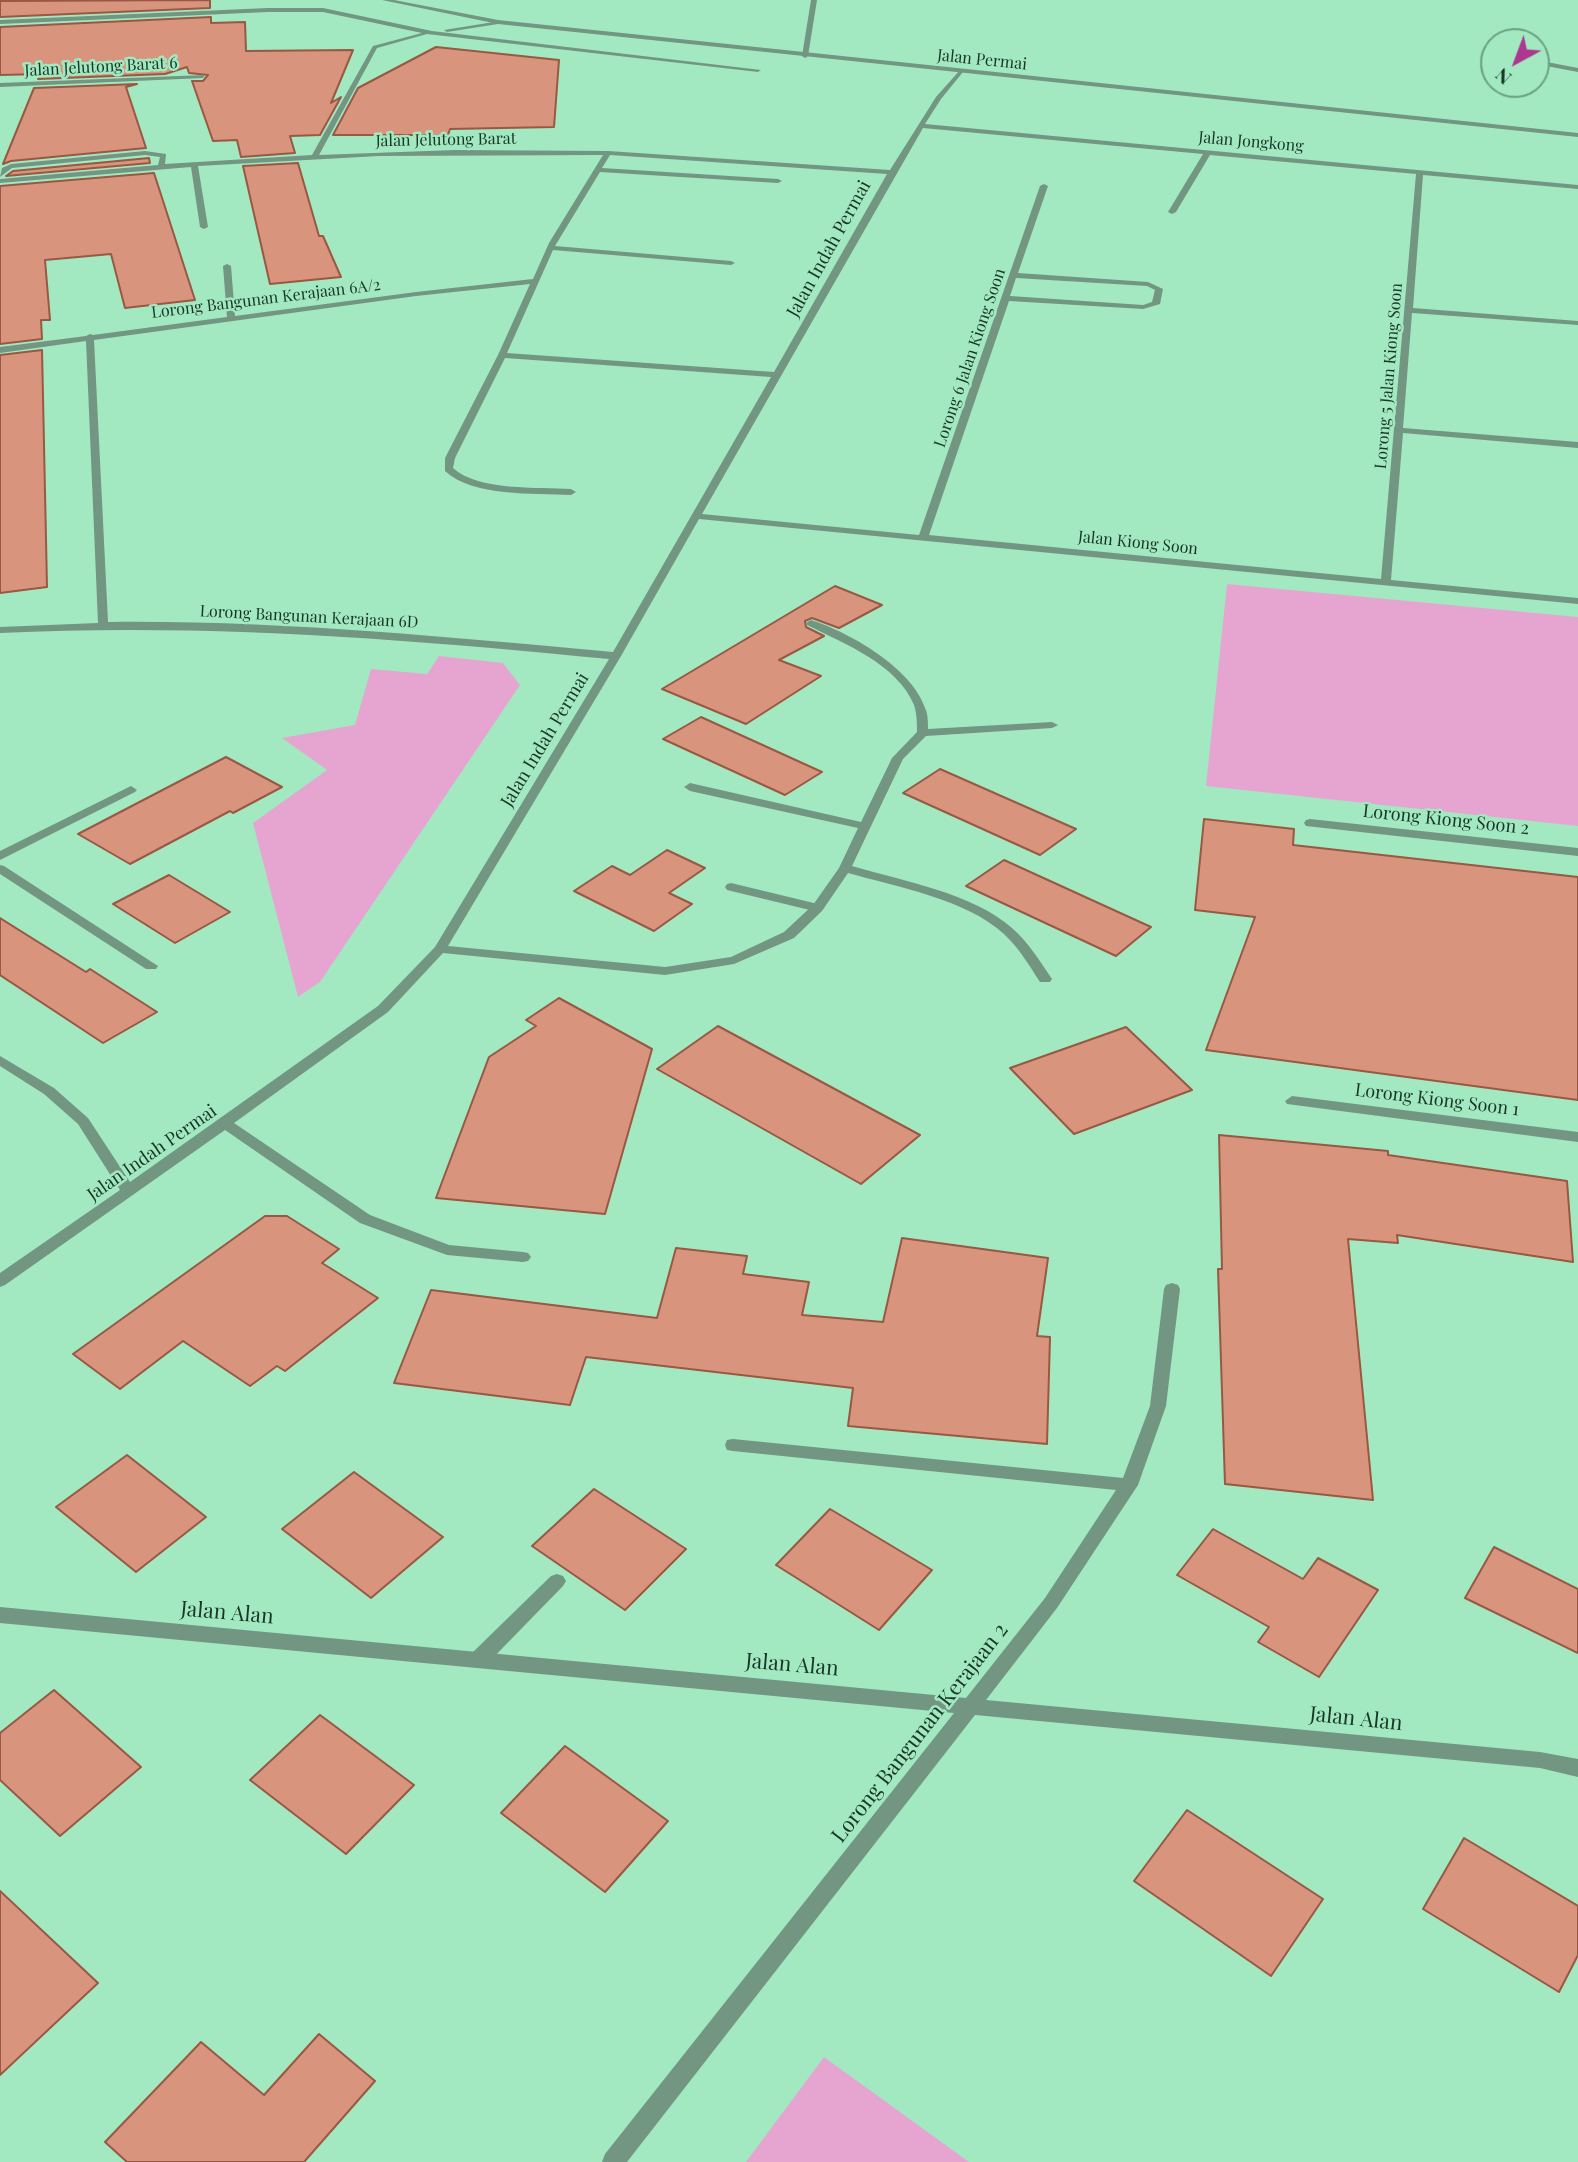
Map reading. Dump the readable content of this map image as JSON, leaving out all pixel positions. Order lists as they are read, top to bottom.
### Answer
{
  "streets": {
    "street": [
      "Jalan Permai",
      "Jalan Jelutong Barat 6",
      "Jalan Jelutong Barat",
      "Jalan Jongkong",
      "Jalan Indah Permai",
      "Lorong Bangunan Kerajaan 6A/2",
      "Lorong 6 Jalan Kiong Soon",
      "Lorong 5 Jalan Kiong Soon",
      "Jalan Kiong Soon",
      "Lorong Bangunan Kerajaan 6D",
      "Lorong Kiong Soon 2",
      "Lorong Kiong Soon 1",
      "Jalan Alan",
      "Lorong Bangunan Kerajaan 2"
    ]
  },
  "crossings": [
    ["Jalan Permai", "Jalan Indah Permai"],
    ["Jalan Jelutong Barat", "Jalan Indah Permai"],
    ["Jalan Jongkong", "Jalan Indah Permai"],
    ["Jalan Jongkong", "Lorong 5 Jalan Kiong Soon"],
    ["Jalan Indah Permai", "Jalan Kiong Soon"],
    ["Jalan Indah Permai", "Lorong Bangunan Kerajaan 6D"],
    ["Lorong 6 Jalan Kiong Soon", "Jalan Kiong Soon"],
    ["Lorong 5 Jalan Kiong Soon", "Jalan Kiong Soon"],
    ["Jalan Alan", "Lorong Bangunan Kerajaan 2"]
  ],
  "north": "bottom left"
}
